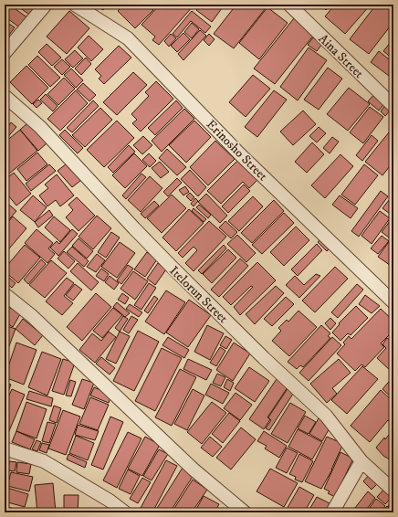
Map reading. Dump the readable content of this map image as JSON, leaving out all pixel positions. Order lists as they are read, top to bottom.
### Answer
{
  "streets": {
    "street": ["Aina Street", "Erinosho Street", "Itelorun Street"]
  }
}
